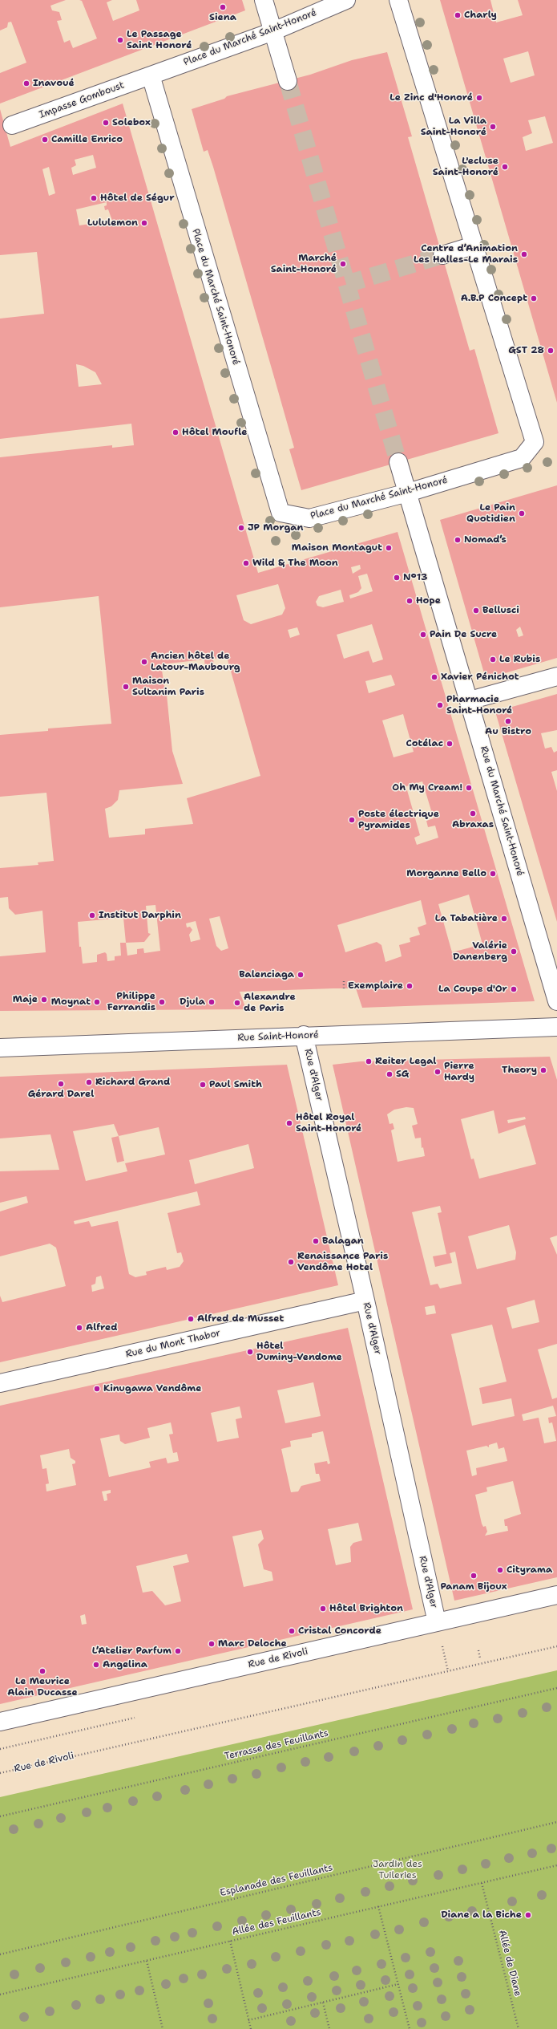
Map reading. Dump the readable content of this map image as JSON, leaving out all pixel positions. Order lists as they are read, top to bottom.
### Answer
{
  "streets": {
    "street": [
      "Place du Marché Saint-Honoré",
      "Impasse Gomboust",
      "Rue du Marché Saint-Honoré",
      "Rue Saint-Honoré",
      "Rue d'Alger",
      "Rue du Mont Thabor",
      "Rue de Rivoli"
    ],
    "path": [
      "Terrasse des Feuillants",
      "Esplanade des Feuillants",
      "Allée des Feuillants",
      "Allée de Diane"
    ]
  },
  "crossings": [
    ["Place du Marché Saint-Honoré", "Impasse Gomboust"],
    ["Place du Marché Saint-Honoré", "Rue du Marché Saint-Honoré"],
    ["Rue Saint-Honoré", "Rue d'Alger"],
    ["Rue d'Alger", "Rue du Mont Thabor"],
    ["Rue d'Alger", "Rue de Rivoli"],
    ["Allée des Feuillants", "Allée de Diane"]
  ],
  "parks": ["Jardin des Tuileries"],
  "places": [
    "Siena",
    "Charly",
    "Le Passage Saint Honoré",
    "Inavoué",
    "Le Zinc d'Honoré",
    "Solebox",
    "La Villa Saint-Honoré",
    "Camille Enrico",
    "L'ecluse Saint-Honoré",
    "Hôtel de Ségur",
    "Lululemon",
    "Centre d’Animation Les Halles-Le Marais",
    "Marché Saint-Honoré",
    "A.B.P Concept",
    "GST 28",
    "Hôtel Moufle",
    "Le Pain Quotidien",
    "JP Morgan",
    "Nomad’s",
    "Maison Montagut",
    "Wild & The Moon",
    "N°13",
    "Hope",
    "Bellusci",
    "Pain De Sucre",
    "Le Rubis",
    "Ancien hôtel de Latour-Maubourg",
    "Xavier Pénichot",
    "Maison Sultanim Paris",
    "Pharmacie Saint-Honoré",
    "Au Bistro",
    "Cotélac",
    "Oh My Cream!",
    "Abraxas",
    "Poste électrique Pyramides",
    "Morganne Bello",
    "Institut Darphin",
    "La Tabatière",
    "Valérie Danenberg",
    "Balenciaga",
    "Exemplaire",
    "La Coupe d'Or",
    "Maje",
    "Moynat",
    "Philippe Ferrandis",
    "Djula",
    "Alexandre de Paris",
    "Reiter Legal",
    "Theory",
    "Pierre Hardy",
    "SG",
    "Richard Grand",
    "Gérard Darel",
    "Paul Smith",
    "Hôtel Royal Saint-Honoré",
    "Balagan",
    "Renaissance Paris Vendôme Hotel",
    "Alfred de Musset",
    "Alfred",
    "Hôtel Duminy-Vendome",
    "Kinugawa Vendôme",
    "Cityrama",
    "Panam Bijoux",
    "Hôtel Brighton",
    "Cristal Concorde",
    "Marc Deloche",
    "L’Atelier Parfum",
    "Angelina",
    "Le Meurice Alain Ducasse",
    "Diane a la Biche"
  ]
}
